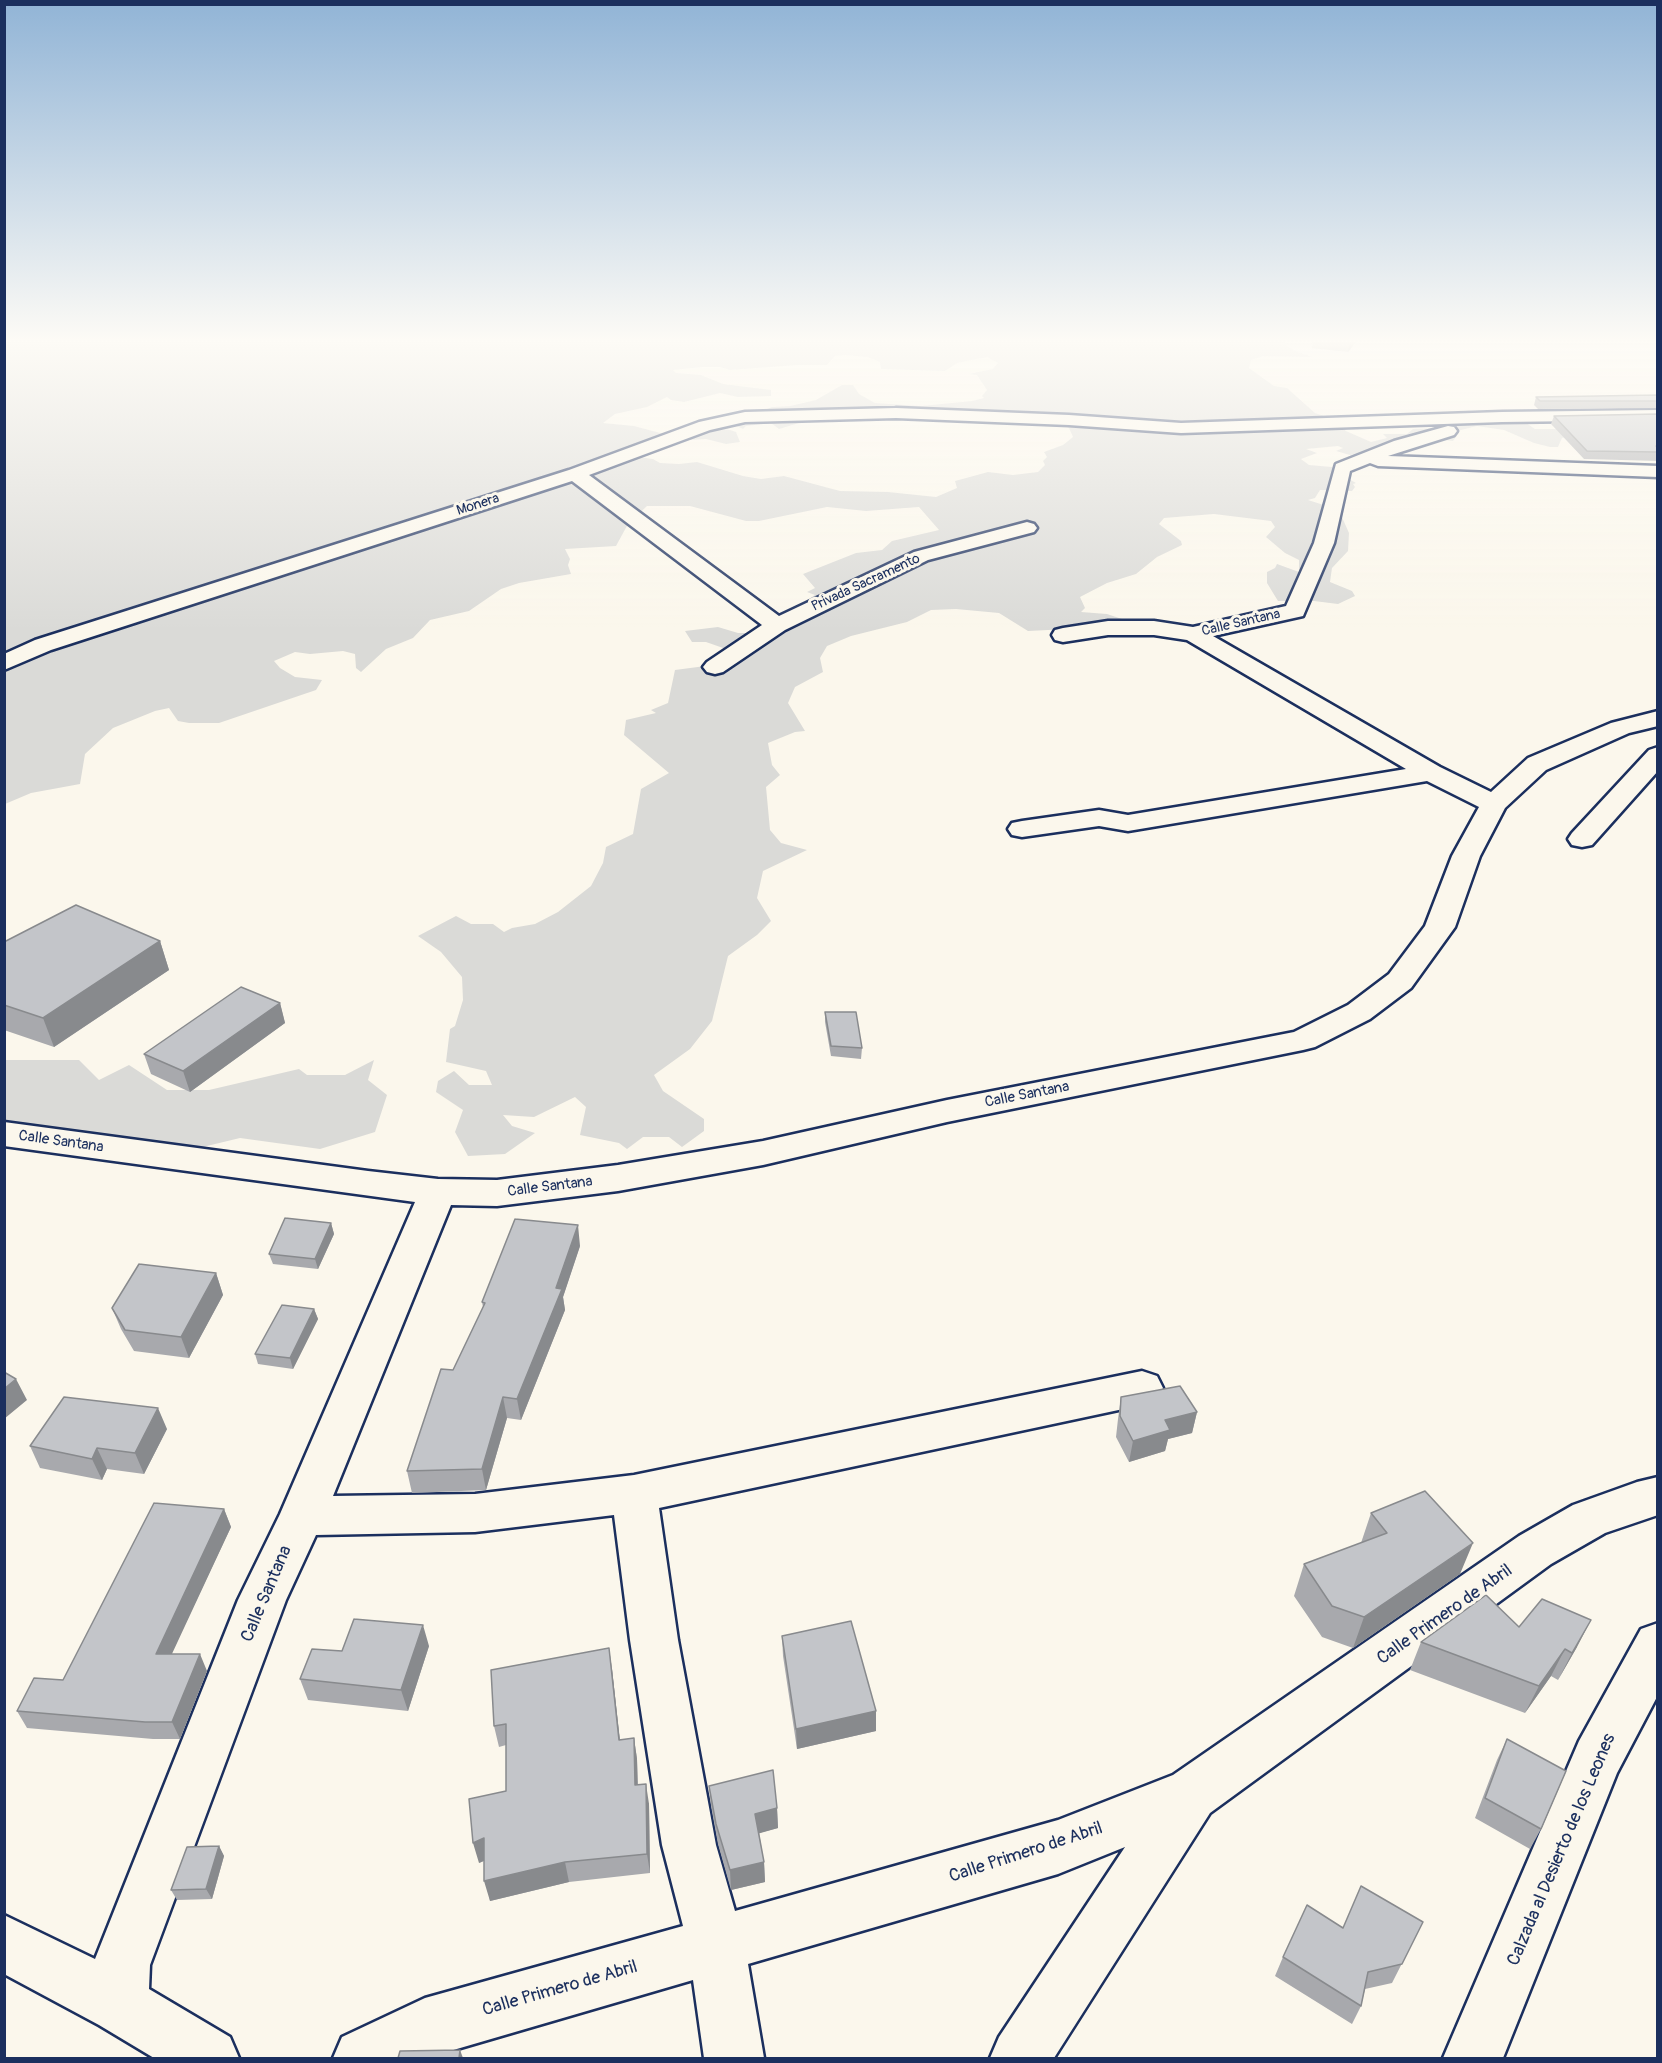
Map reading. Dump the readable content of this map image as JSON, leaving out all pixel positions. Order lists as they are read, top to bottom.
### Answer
{
  "streets": {
    "street": [
      "Monera",
      "Privada Sacramento",
      "Calle Santana",
      "Calle Primero de Abril",
      "Calzada al Desierto de los Leones"
    ]
  }
}
